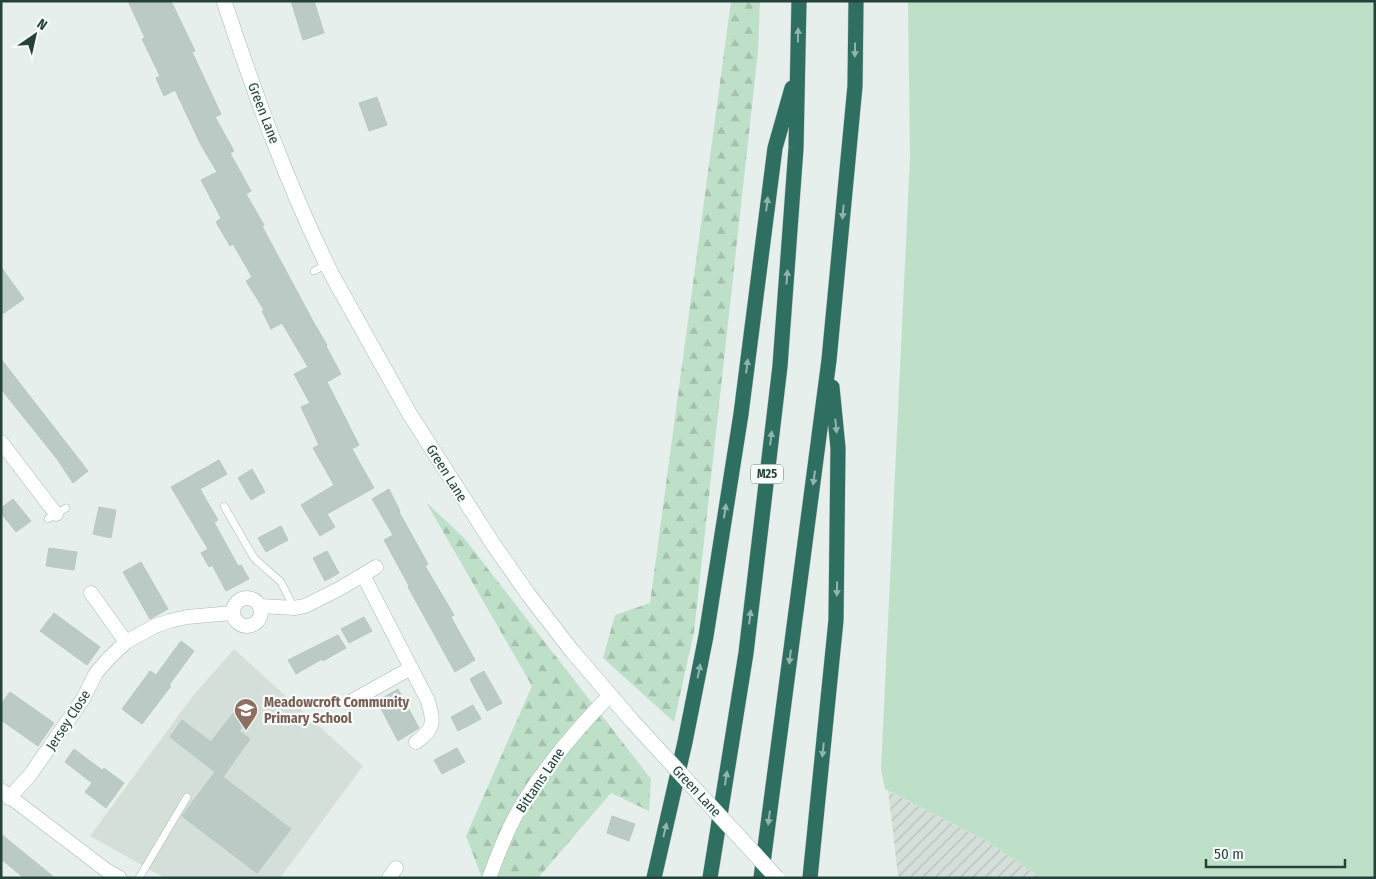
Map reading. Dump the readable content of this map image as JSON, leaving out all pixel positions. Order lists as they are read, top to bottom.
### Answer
{
  "streets": {
    "highway": ["M25"],
    "street": ["Green Lane", "Jersey Close", "Bittams Lane"]
  },
  "crossings": [
    ["Green Lane", "Bittams Lane"]
  ],
  "places": {
    "school or university": ["Meadowcroft Community Primary School"]
  },
  "scale_bar": "50 m",
  "north": "top right"
}
